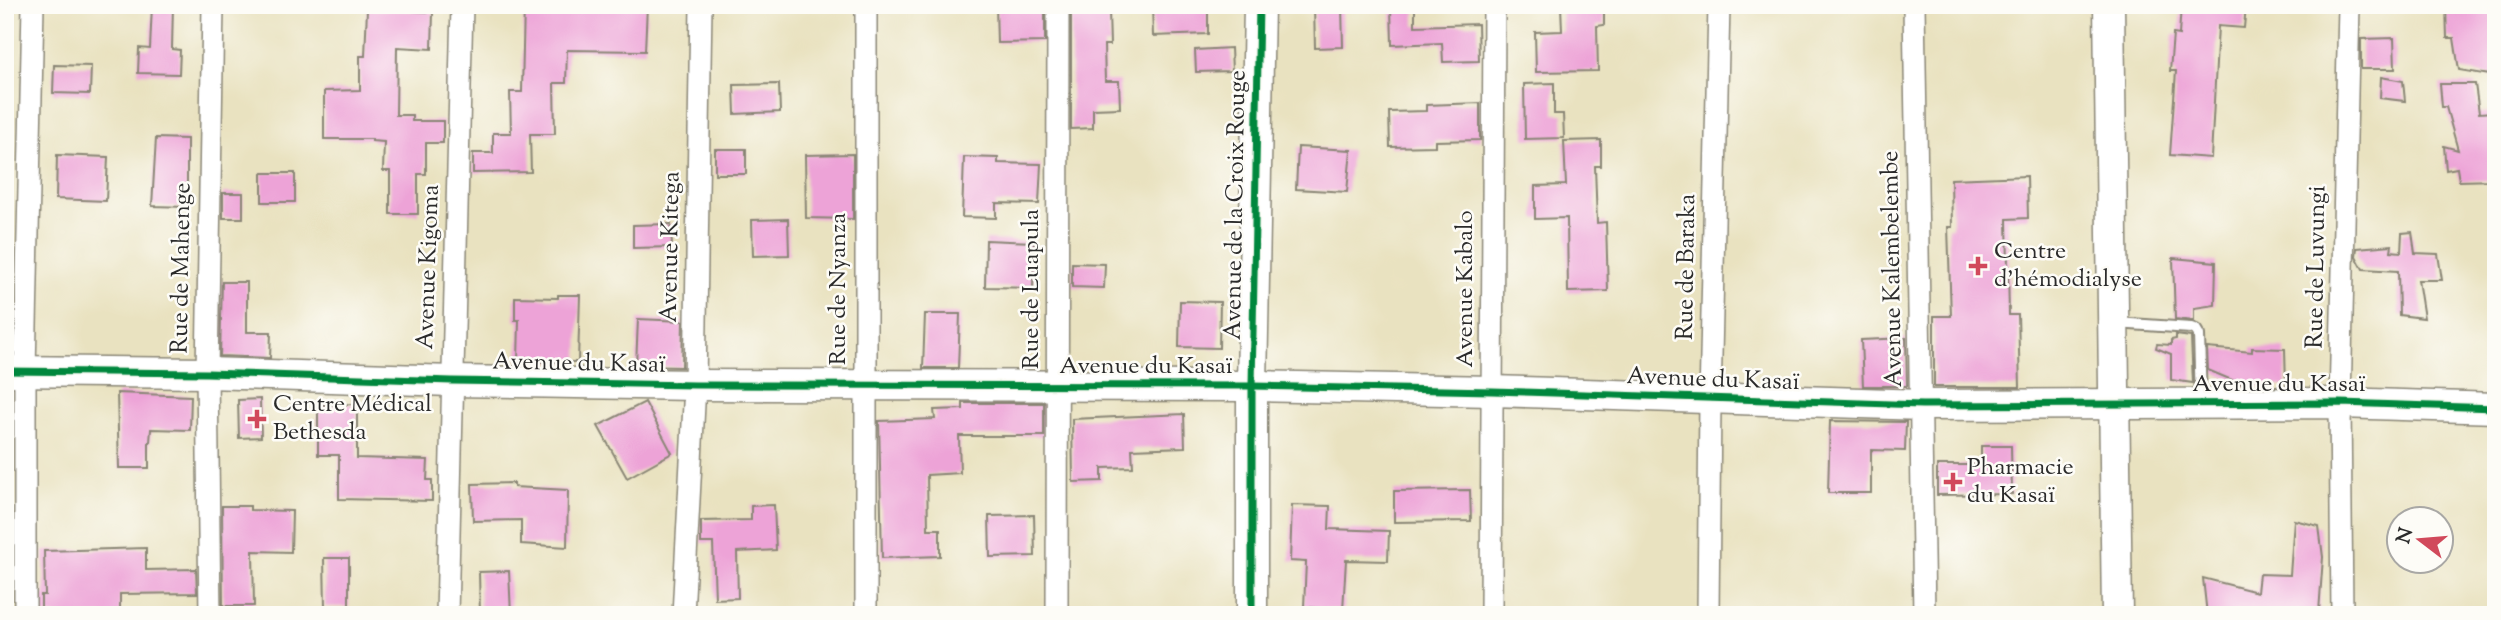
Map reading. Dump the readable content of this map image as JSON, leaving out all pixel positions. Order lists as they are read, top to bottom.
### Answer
{
  "streets": {
    "street": [
      "Avenue de la Croix Rouge",
      "Avenue Kitega",
      "Avenue Kigoma",
      "Rue de Baraka",
      "Rue de Luvungi",
      "Rue de Mahenge",
      "Avenue Kalembelembe",
      "Rue de Nyanza",
      "Rue de Luapula",
      "Avenue Kabalo",
      "Avenue du Kasaï"
    ]
  },
  "crossings": [
    ["Avenue de la Croix Rouge", "Avenue du Kasaï"],
    ["Avenue Kitega", "Avenue du Kasaï"],
    ["Avenue Kigoma", "Avenue du Kasaï"],
    ["Rue de Baraka", "Avenue du Kasaï"],
    ["Rue de Luvungi", "Avenue du Kasaï"],
    ["Rue de Mahenge", "Avenue du Kasaï"],
    ["Avenue Kalembelembe", "Avenue du Kasaï"],
    ["Rue de Nyanza", "Avenue du Kasaï"],
    ["Rue de Luapula", "Avenue du Kasaï"],
    ["Avenue Kabalo", "Avenue du Kasaï"]
  ],
  "places": {
    "health": ["Centre d'hémodialyse", "Centre Médical Bethesda", "Pharmacie du Kasaï"]
  },
  "north": "left"
}
